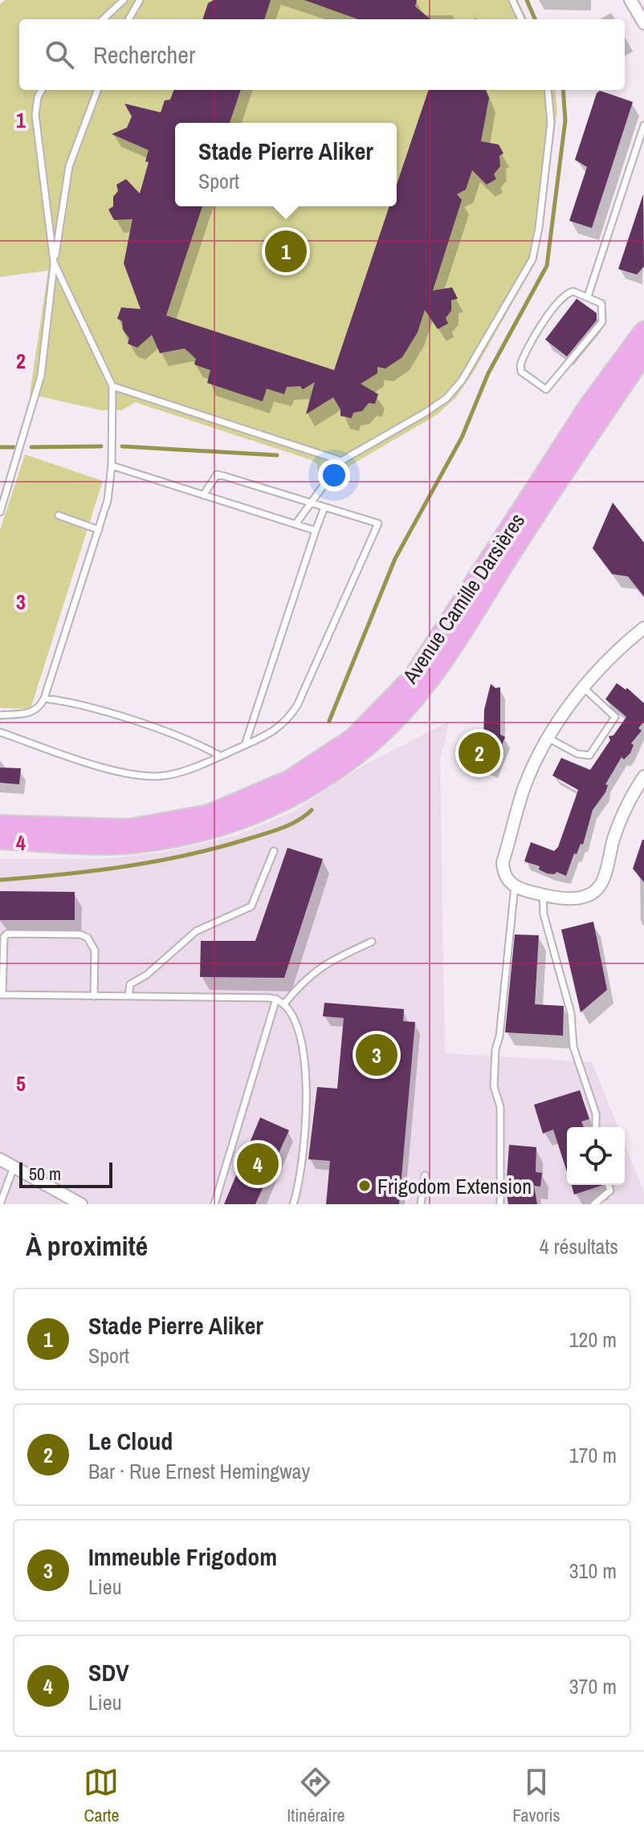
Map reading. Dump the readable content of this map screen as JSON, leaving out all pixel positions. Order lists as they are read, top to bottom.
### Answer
{
  "streets": {
    "main road": ["Avenue Camille Darsières"]
  },
  "places": ["Frigodom Extension"],
  "scale_bar": "50 m",
  "page": {
    "search": "Rechercher",
    "popup": ["Stade Pierre Aliker", "Sport"],
    "pins": [
      "1",
      "2",
      "3",
      "4"
    ],
    "scale": "50 m",
    "heading": ["À proximité", "4 résultats"],
    "list": [
      {
        "mark": "1",
        "name": "Stade Pierre Aliker",
        "note": "Sport",
        "value": "120 m"
      },
      {
        "mark": "2",
        "name": "Le Cloud",
        "note": "Bar · Rue Ernest Hemingway",
        "value": "170 m"
      },
      {
        "mark": "3",
        "name": "Immeuble Frigodom",
        "note": "Lieu",
        "value": "310 m"
      },
      {
        "mark": "4",
        "name": "SDV",
        "note": "Lieu",
        "value": "370 m"
      }
    ],
    "nav": ["Carte", "Itinéraire", "Favoris"]
  },
  "grid": {
    "rows": [
      "1",
      "2",
      "3",
      "4",
      "5"
    ]
  }
}
